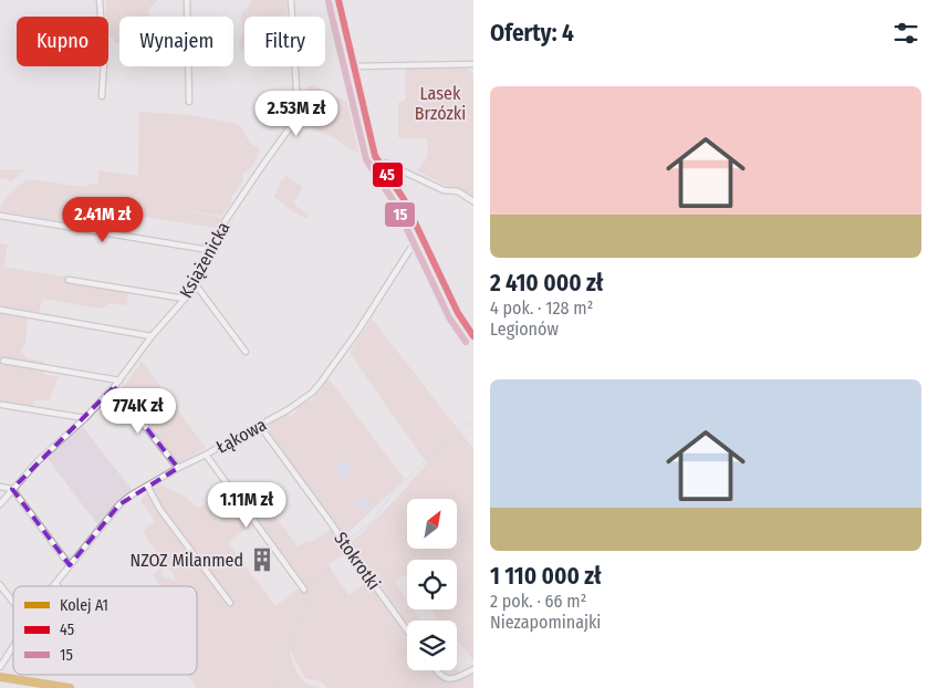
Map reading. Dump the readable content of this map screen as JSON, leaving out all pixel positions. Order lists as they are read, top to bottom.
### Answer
{
  "streets": {
    "street": ["Książenicka", "Łąkowa", "Stokrotki"]
  },
  "crossings": [
    ["Łąkowa", "Stokrotki"]
  ],
  "parks": ["Lasek Brzózki"],
  "places": {
    "building": ["NZOZ Milanmed"]
  },
  "lines": ["transit line 45", "transit line 15", "rail line A1"],
  "legend": ["Kolej A1", "45", "15"],
  "north": "top right",
  "page": {
    "heading": "Oferty: 4",
    "chip": ["Kupno", "Wynajem", "Filtry"],
    "list": [
      {
        "name": "2 410 000 zł",
        "note": "4 pok. · 128 m² · Legionów"
      },
      {
        "name": "1 110 000 zł",
        "note": "2 pok. · 66 m² · Niezapominajki"
      }
    ],
    "price": [
      "2.53M zł",
      "2.41M zł",
      "774K zł",
      "1.11M zł"
    ]
  }
}
